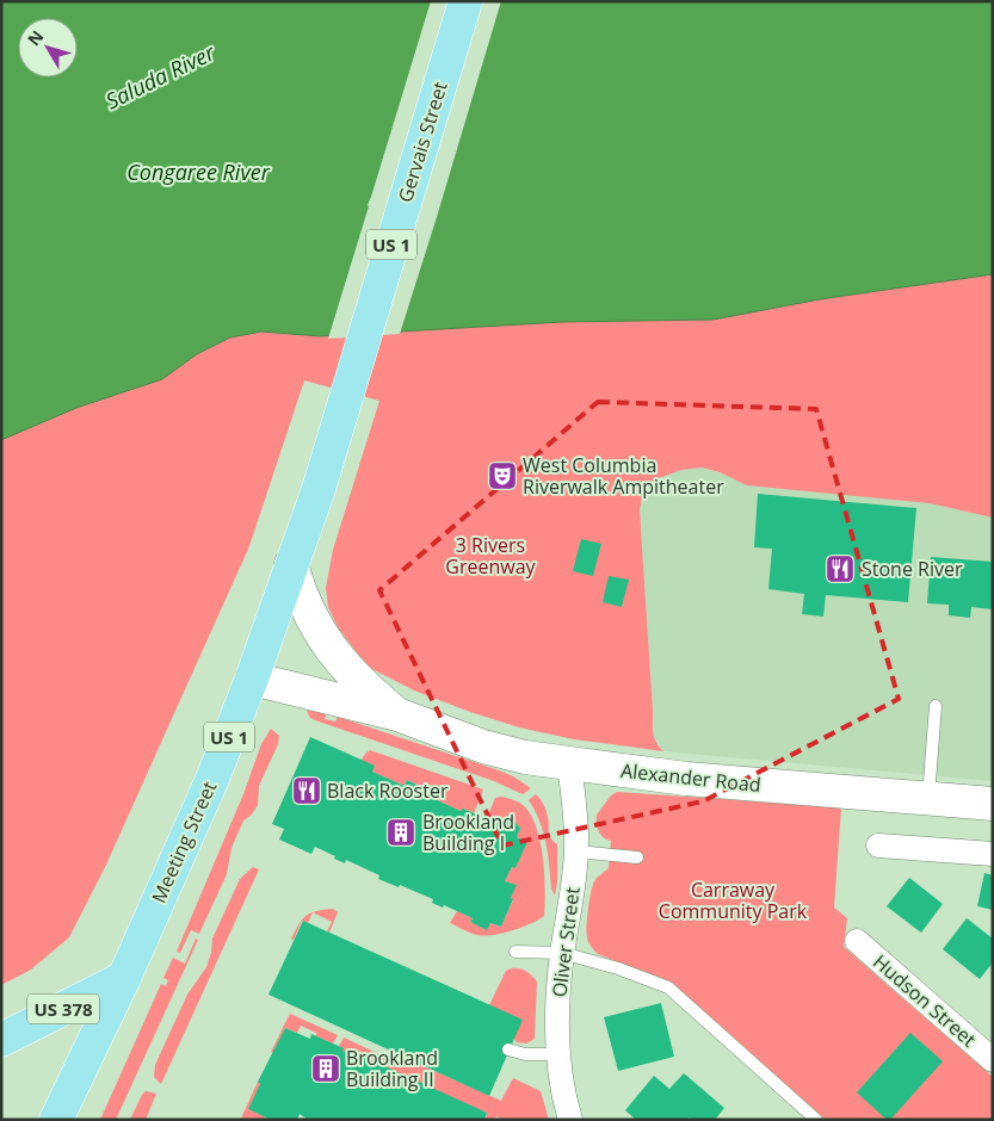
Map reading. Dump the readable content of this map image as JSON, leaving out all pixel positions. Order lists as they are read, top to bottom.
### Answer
{
  "streets": {
    "main road": [
      "Gervais Street",
      "US 1",
      "Meeting Street",
      "US 378"
    ],
    "street": ["Alexander Road", "Oliver Street", "Hudson Street"]
  },
  "crossings": [
    ["Gervais Street", "Meeting Street"],
    ["Alexander Road", "Meeting Street"],
    ["Alexander Road", "Oliver Street"],
    ["Meeting Street", "US 378"]
  ],
  "water": ["Saluda River", "Congaree River"],
  "parks": ["3 Rivers Greenway", "Carraway Community Park"],
  "places": {
    "theatre": ["West Columbia Riverwalk Ampitheater"],
    "restaurant": ["Stone River", "Black Rooster"],
    "building": ["Brookland Building I", "Brookland Building II"]
  },
  "north": "top left"
}
